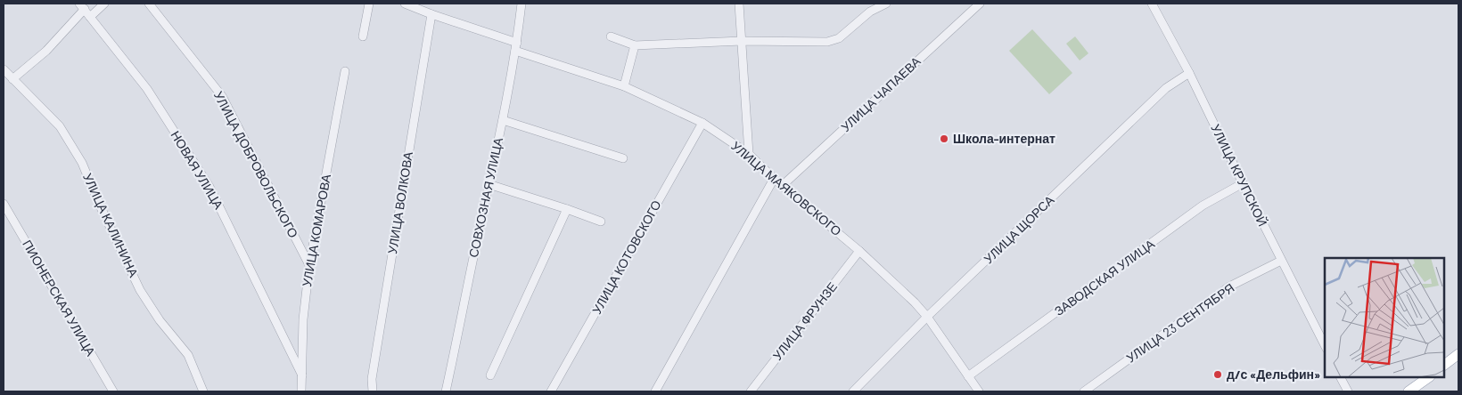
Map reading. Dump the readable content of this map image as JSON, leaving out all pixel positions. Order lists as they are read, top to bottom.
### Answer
{
  "streets": {
    "street": [
      "УЛИЦА ЧАПАЕВА",
      "УЛИЦА ДОБРОВОЛЬСКОГО",
      "НОВАЯ УЛИЦА",
      "УЛИЦА КРУПСКОЙ",
      "УЛИЦА МАЯКОВСКОГО",
      "СОВХОЗНАЯ УЛИЦА",
      "УЛИЦА ВОЛКОВА",
      "УЛИЦА КАЛИНИНА",
      "УЛИЦА ЩОРСА",
      "УЛИЦА КОМАРОВА",
      "УЛИЦА КОТОВСКОГО",
      "ЗАВОДСКАЯ УЛИЦА",
      "ПИОНЕРСКАЯ УЛИЦА",
      "УЛИЦА ФРУНЗЕ",
      "УЛИЦА 23 СЕНТЯБРЯ"
    ]
  },
  "crossings": [
    ["УЛИЦА ЧАПАЕВА", "УЛИЦА МАЯКОВСКОГО"],
    ["УЛИЦА ДОБРОВОЛЬСКОГО", "УЛИЦА КОМАРОВА"],
    ["НОВАЯ УЛИЦА", "УЛИЦА КОМАРОВА"],
    ["УЛИЦА КРУПСКОЙ", "УЛИЦА ЩОРСА"],
    ["УЛИЦА КРУПСКОЙ", "ЗАВОДСКАЯ УЛИЦА"],
    ["УЛИЦА КРУПСКОЙ", "УЛИЦА 23 СЕНТЯБРЯ"],
    ["УЛИЦА МАЯКОВСКОГО", "СОВХОЗНАЯ УЛИЦА"],
    ["УЛИЦА МАЯКОВСКОГО", "УЛИЦА ВОЛКОВА"],
    ["УЛИЦА МАЯКОВСКОГО", "УЛИЦА ЩОРСА"],
    ["УЛИЦА МАЯКОВСКОГО", "УЛИЦА КОТОВСКОГО"],
    ["УЛИЦА МАЯКОВСКОГО", "ЗАВОДСКАЯ УЛИЦА"],
    ["УЛИЦА МАЯКОВСКОГО", "УЛИЦА ФРУНЗЕ"]
  ],
  "places": ["Школа-интернат", "д/с «Дельфин»"]
}
